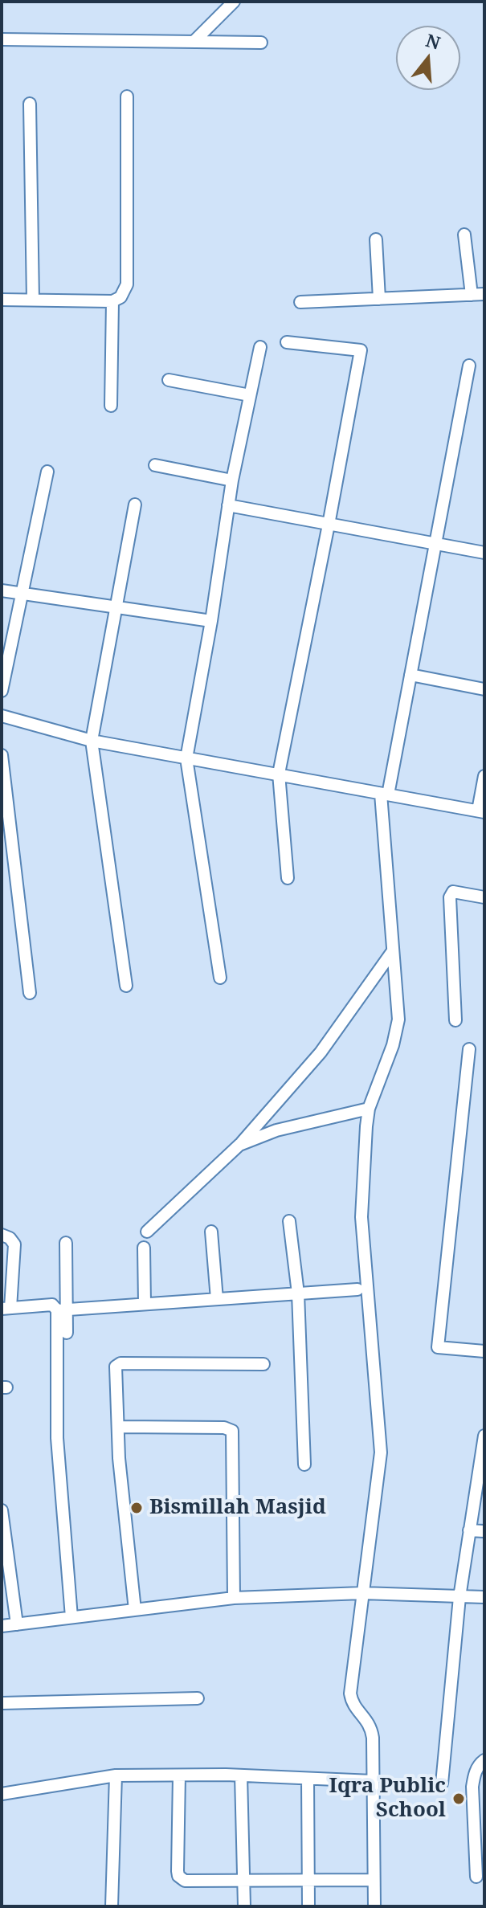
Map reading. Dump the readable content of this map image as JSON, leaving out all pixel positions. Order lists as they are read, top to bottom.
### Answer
{
  "places": ["Bismillah Masjid", "Iqra Public School"],
  "north": "top"
}
